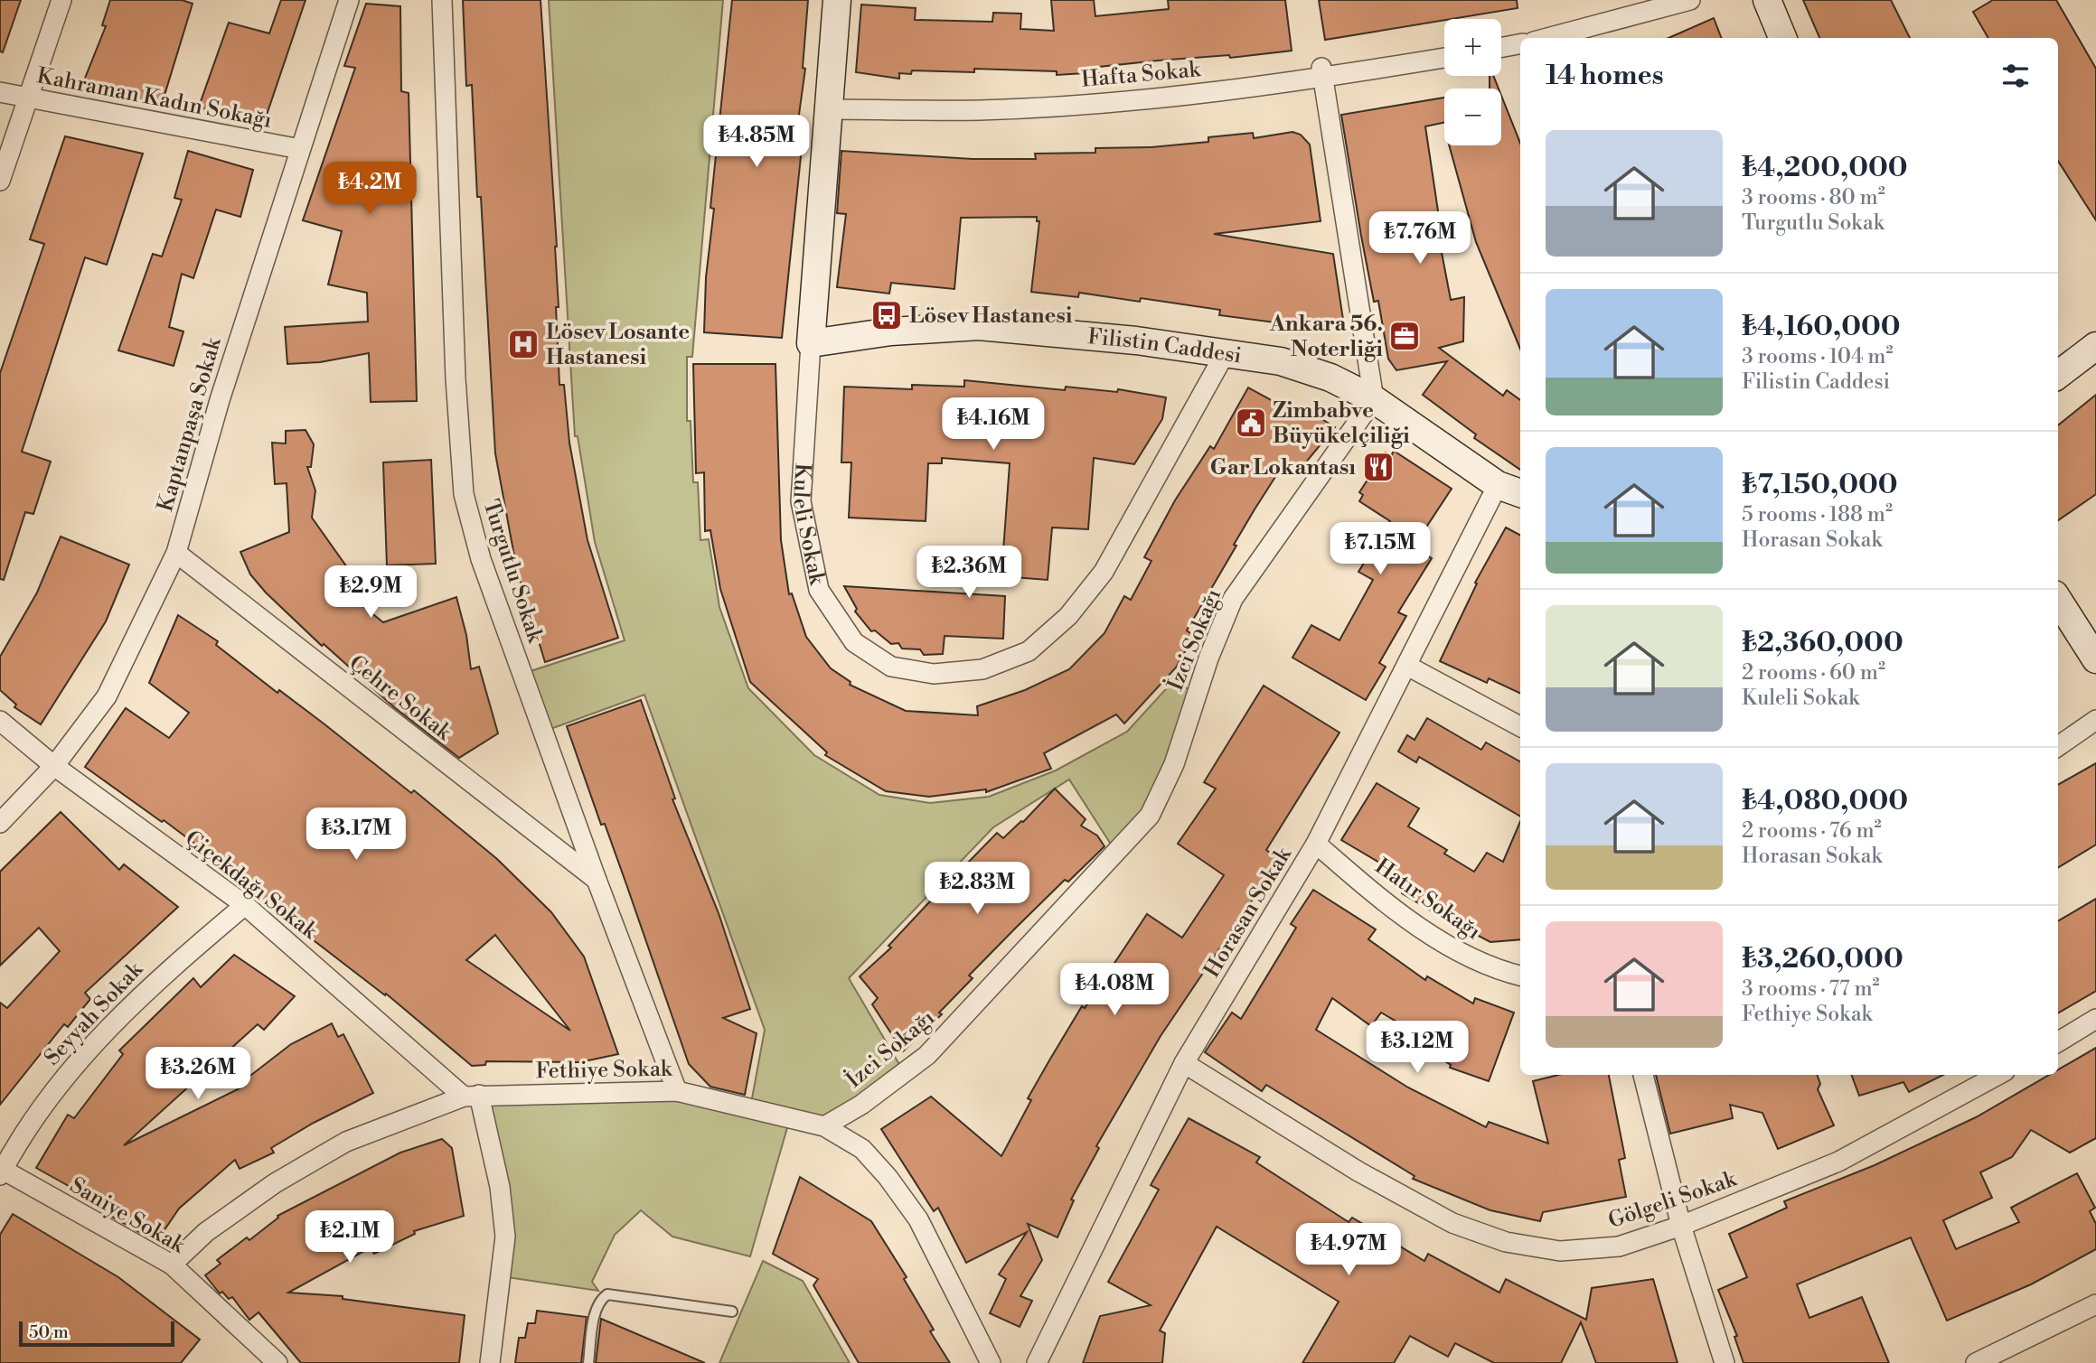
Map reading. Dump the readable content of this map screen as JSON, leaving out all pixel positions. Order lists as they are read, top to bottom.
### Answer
{
  "streets": {
    "street": [
      "Hafta Sokak",
      "Kahraman Kadın Sokağı",
      "Filistin Caddesi",
      "Kaptanpaşa Sokak",
      "Kuleli Sokak",
      "Turgutlu Sokak",
      "İzci Sokağı",
      "Çehre Sokak",
      "Çiçekdağı Sokak",
      "Hatır Sokağı",
      "Horasan Sokak",
      "Seyyah Sokak",
      "Fethiye Sokak",
      "Gölgeli Sokak",
      "Saniye Sokak"
    ]
  },
  "crossings": [
    ["Hafta Sokak", "Kuleli Sokak"],
    ["Kahraman Kadın Sokağı", "Kaptanpaşa Sokak"],
    ["Filistin Caddesi", "Kuleli Sokak"],
    ["Filistin Caddesi", "İzci Sokağı"],
    ["Filistin Caddesi", "Horasan Sokak"],
    ["Kaptanpaşa Sokak", "Çehre Sokak"],
    ["Kaptanpaşa Sokak", "Çiçekdağı Sokak"],
    ["Turgutlu Sokak", "Çehre Sokak"],
    ["Turgutlu Sokak", "Fethiye Sokak"],
    ["İzci Sokağı", "Fethiye Sokak"],
    ["Çiçekdağı Sokak", "Seyyah Sokak"],
    ["Çiçekdağı Sokak", "Fethiye Sokak"],
    ["Hatır Sokağı", "Horasan Sokak"],
    ["Horasan Sokak", "Gölgeli Sokak"],
    ["Seyyah Sokak", "Saniye Sokak"],
    ["Fethiye Sokak", "Saniye Sokak"]
  ],
  "places": {
    "bus stop": ["Lösev Hastanesi"],
    "office": ["Ankara 56. Noterliği"],
    "hospital": ["Lösev Losante Hastanesi"],
    "public building": ["Zimbabve Büyükelçiliği"],
    "restaurant": ["Gar Lokantası"]
  },
  "scale_bar": "50 m",
  "page": {
    "map_buttons": ["+", "−"],
    "heading": "14 homes",
    "list": [
      {
        "name": "₺4,200,000",
        "note": "3 rooms · 80 m² · Turgutlu Sokak"
      },
      {
        "name": "₺4,160,000",
        "note": "3 rooms · 104 m² · Filistin Caddesi"
      },
      {
        "name": "₺7,150,000",
        "note": "5 rooms · 188 m² · Horasan Sokak"
      },
      {
        "name": "₺2,360,000",
        "note": "2 rooms · 60 m² · Kuleli Sokak"
      },
      {
        "name": "₺4,080,000",
        "note": "2 rooms · 76 m² · Horasan Sokak"
      },
      {
        "name": "₺3,260,000",
        "note": "3 rooms · 77 m² · Fethiye Sokak"
      }
    ],
    "price": [
      "₺4.85M",
      "₺4.2M",
      "₺7.76M",
      "₺4.16M",
      "₺7.15M",
      "₺2.36M",
      "₺2.9M",
      "₺3.17M",
      "₺2.83M",
      "₺4.08M",
      "₺3.12M",
      "₺3.26M",
      "₺2.1M",
      "₺4.97M"
    ],
    "scale": "50 m"
  }
}
